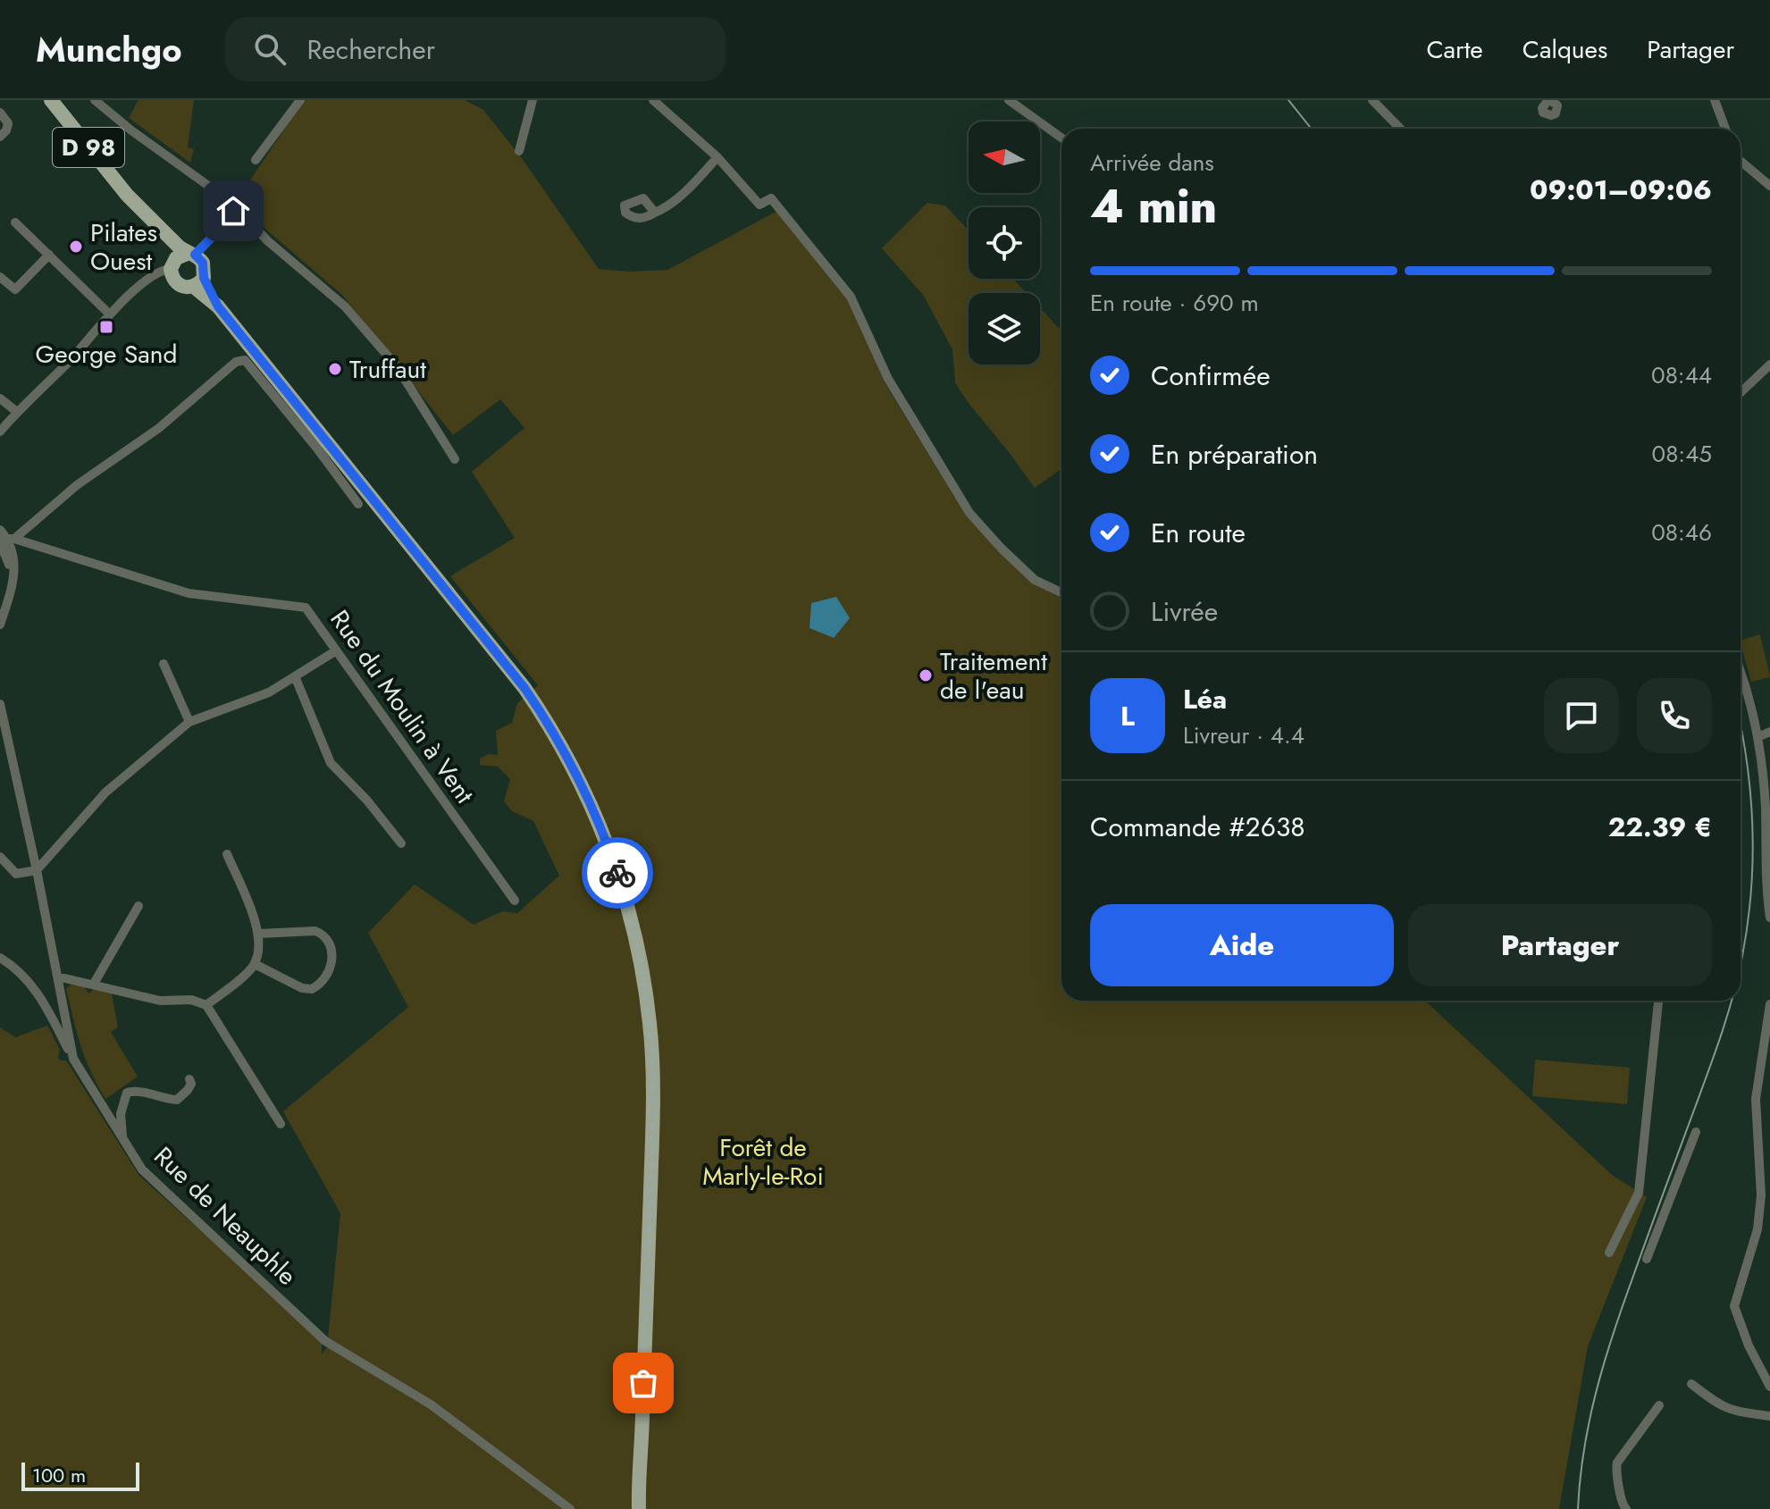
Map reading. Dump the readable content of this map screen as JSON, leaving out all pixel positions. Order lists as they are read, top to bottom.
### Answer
{
  "streets": {
    "main road": ["D 98"],
    "street": ["Rue du Moulin à Vent", "Rue de Neauphle"]
  },
  "parks": ["Forêt de Marly-le-Roi"],
  "places": {
    "other": ["Pilates Ouest", "Truffaut", "Traitement de l'eau"],
    "transit": ["George Sand"]
  },
  "scale_bar": "100 m",
  "north": "left",
  "page": {
    "header": "Munchgo",
    "search": "Rechercher",
    "nav": ["Carte", "Calques", "Partager"],
    "heading": ["4 min", "Arrivée dans", "09:01–09:06"],
    "panel": [
      "Léa",
      "Livreur · 4.4",
      "Commande #2638",
      "22.39 €"
    ],
    "bar": "En route · 690 m",
    "list": [
      ["Confirmée", "08:44"],
      ["En préparation", "08:45"],
      ["En route", "08:46"],
      "Livrée"
    ],
    "round": "L",
    "buttons": ["Aide", "Partager"],
    "scale": "100 m"
  }
}
